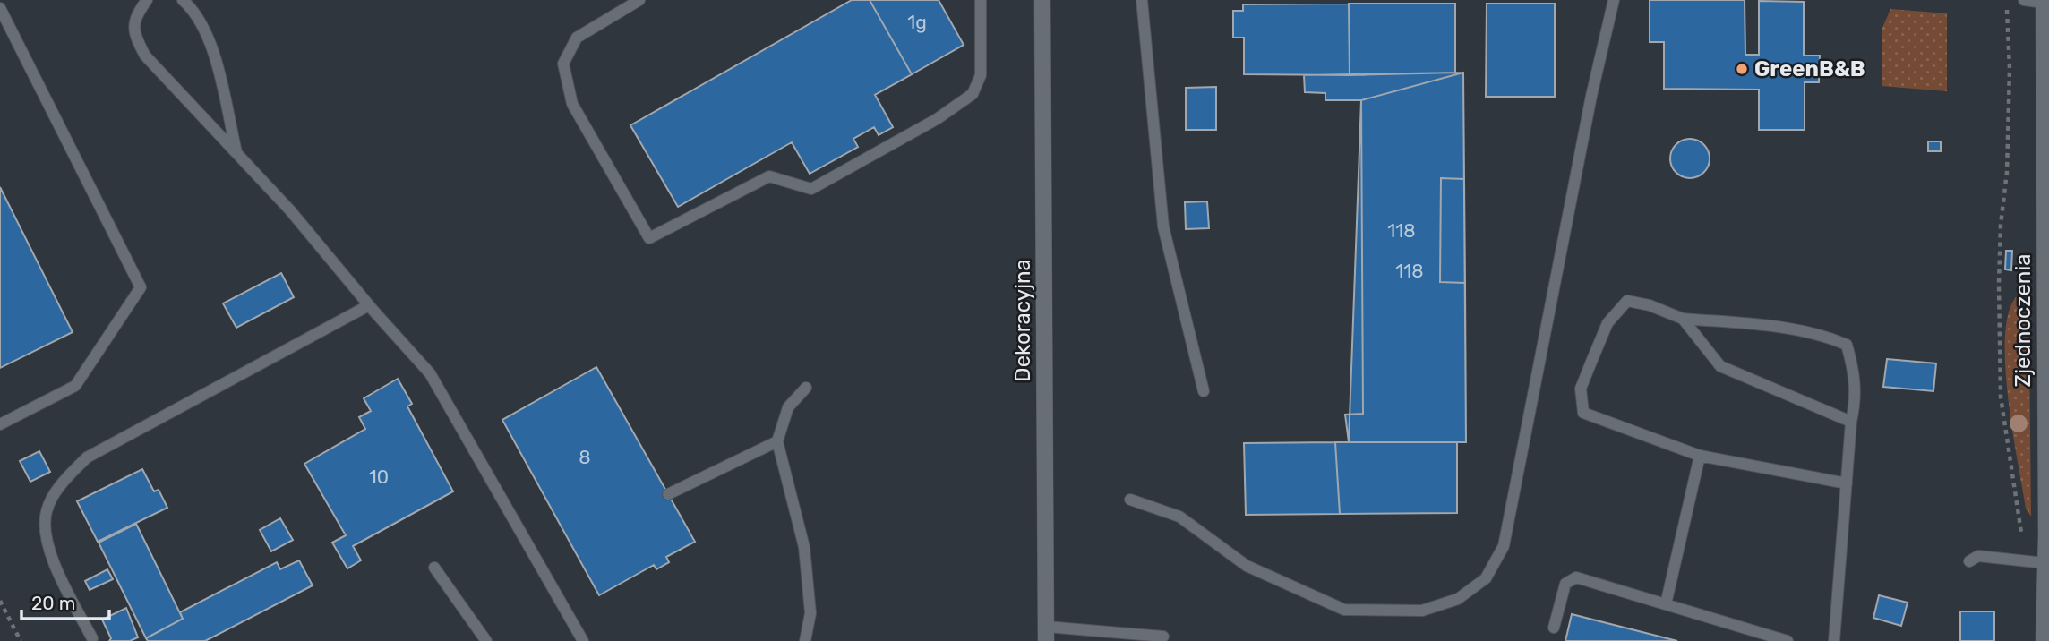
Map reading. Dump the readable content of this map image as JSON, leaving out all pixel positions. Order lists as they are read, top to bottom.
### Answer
{
  "streets": {
    "main road": ["Dekoracyjna", "Zjednoczenia"]
  },
  "places": ["GreenB&B"],
  "house_numbers": [
    "1g",
    "118",
    "118",
    "8",
    "10"
  ],
  "scale_bar": "20 m"
}
